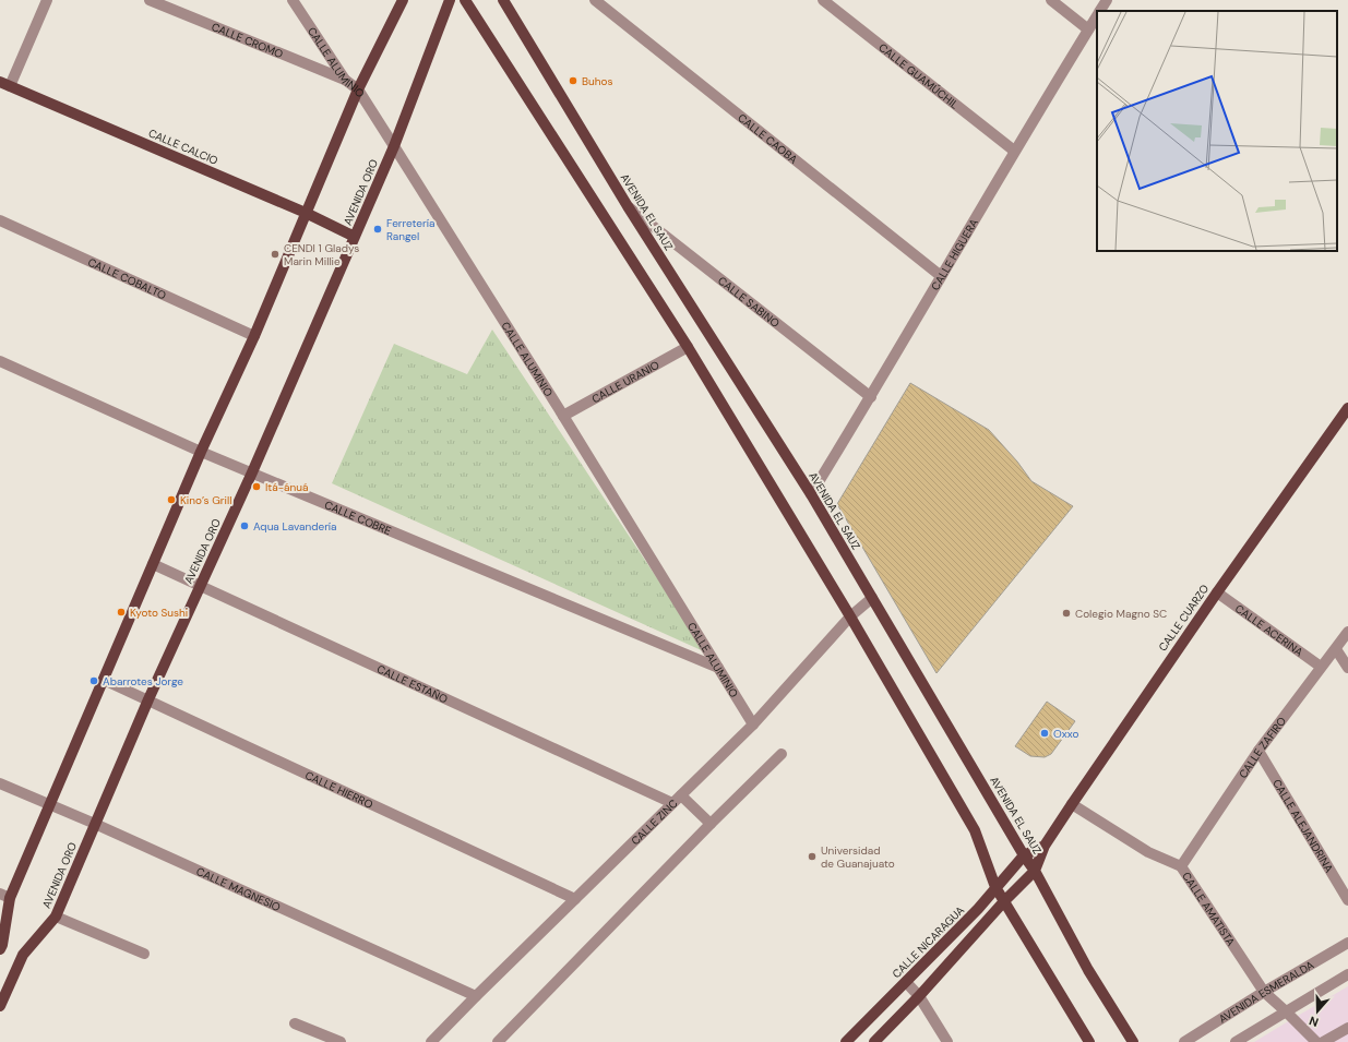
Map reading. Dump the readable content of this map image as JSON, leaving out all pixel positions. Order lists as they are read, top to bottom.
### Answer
{
  "streets": {
    "main road": [
      "CALLE CALCIO",
      "AVENIDA ORO",
      "AVENIDA EL SAUZ",
      "CALLE CUARZO",
      "CALLE NICARAGUA"
    ],
    "street": [
      "CALLE CROMO",
      "CALLE ALUMINIO",
      "CALLE GUAMÚCHIL",
      "CALLE CAOBA",
      "CALLE HIGUERA",
      "CALLE COBALTO",
      "CALLE SABINO",
      "CALLE URANIO",
      "CALLE COBRE",
      "CALLE ACERINA",
      "CALLE ESTAÑO",
      "CALLE ZAFIRO",
      "CALLE HIERRO",
      "CALLE ZINC",
      "CALLE ALEJANDRINA",
      "CALLE MAGNESIO",
      "CALLE AMATISTA",
      "AVENIDA ESMERALDA"
    ]
  },
  "crossings": [
    ["CALLE CROMO", "CALLE ALUMINIO"],
    ["CALLE ALUMINIO", "AVENIDA ORO"],
    ["CALLE ALUMINIO", "CALLE URANIO"],
    ["CALLE ALUMINIO", "CALLE COBRE"],
    ["CALLE ALUMINIO", "CALLE ZINC"],
    ["CALLE GUAMÚCHIL", "CALLE HIGUERA"],
    ["CALLE CAOBA", "CALLE HIGUERA"],
    ["CALLE CALCIO", "AVENIDA ORO"],
    ["AVENIDA ORO", "CALLE COBRE"],
    ["AVENIDA ORO", "CALLE ESTAÑO"],
    ["AVENIDA ORO", "CALLE HIERRO"],
    ["AVENIDA ORO", "CALLE MAGNESIO"],
    ["AVENIDA EL SAUZ", "CALLE HIGUERA"],
    ["AVENIDA EL SAUZ", "CALLE SABINO"],
    ["AVENIDA EL SAUZ", "CALLE CUARZO"],
    ["AVENIDA EL SAUZ", "CALLE ZINC"],
    ["AVENIDA EL SAUZ", "CALLE NICARAGUA"],
    ["CALLE HIGUERA", "CALLE SABINO"],
    ["CALLE CUARZO", "CALLE ACERINA"],
    ["CALLE CUARZO", "CALLE AMATISTA"],
    ["CALLE ACERINA", "CALLE ZAFIRO"],
    ["CALLE ESTAÑO", "CALLE ZINC"],
    ["CALLE ZAFIRO", "CALLE ALEJANDRINA"],
    ["CALLE ZAFIRO", "CALLE AMATISTA"],
    ["CALLE HIERRO", "CALLE ZINC"],
    ["CALLE ZINC", "CALLE MAGNESIO"],
    ["CALLE AMATISTA", "AVENIDA ESMERALDA"]
  ],
  "places": [
    "Buhos",
    "Ferretería Rangel",
    "CENDI 1 Gladys Marin Millie",
    "Itá-ánuá",
    "Kino’s Grill",
    "Aqua Lavandería",
    "Kyoto Sushi",
    "Colegio Magno SC",
    "Abarrotes Jorge",
    "Oxxo",
    "Universidad de Guanajuato"
  ],
  "north": "bottom"
}
